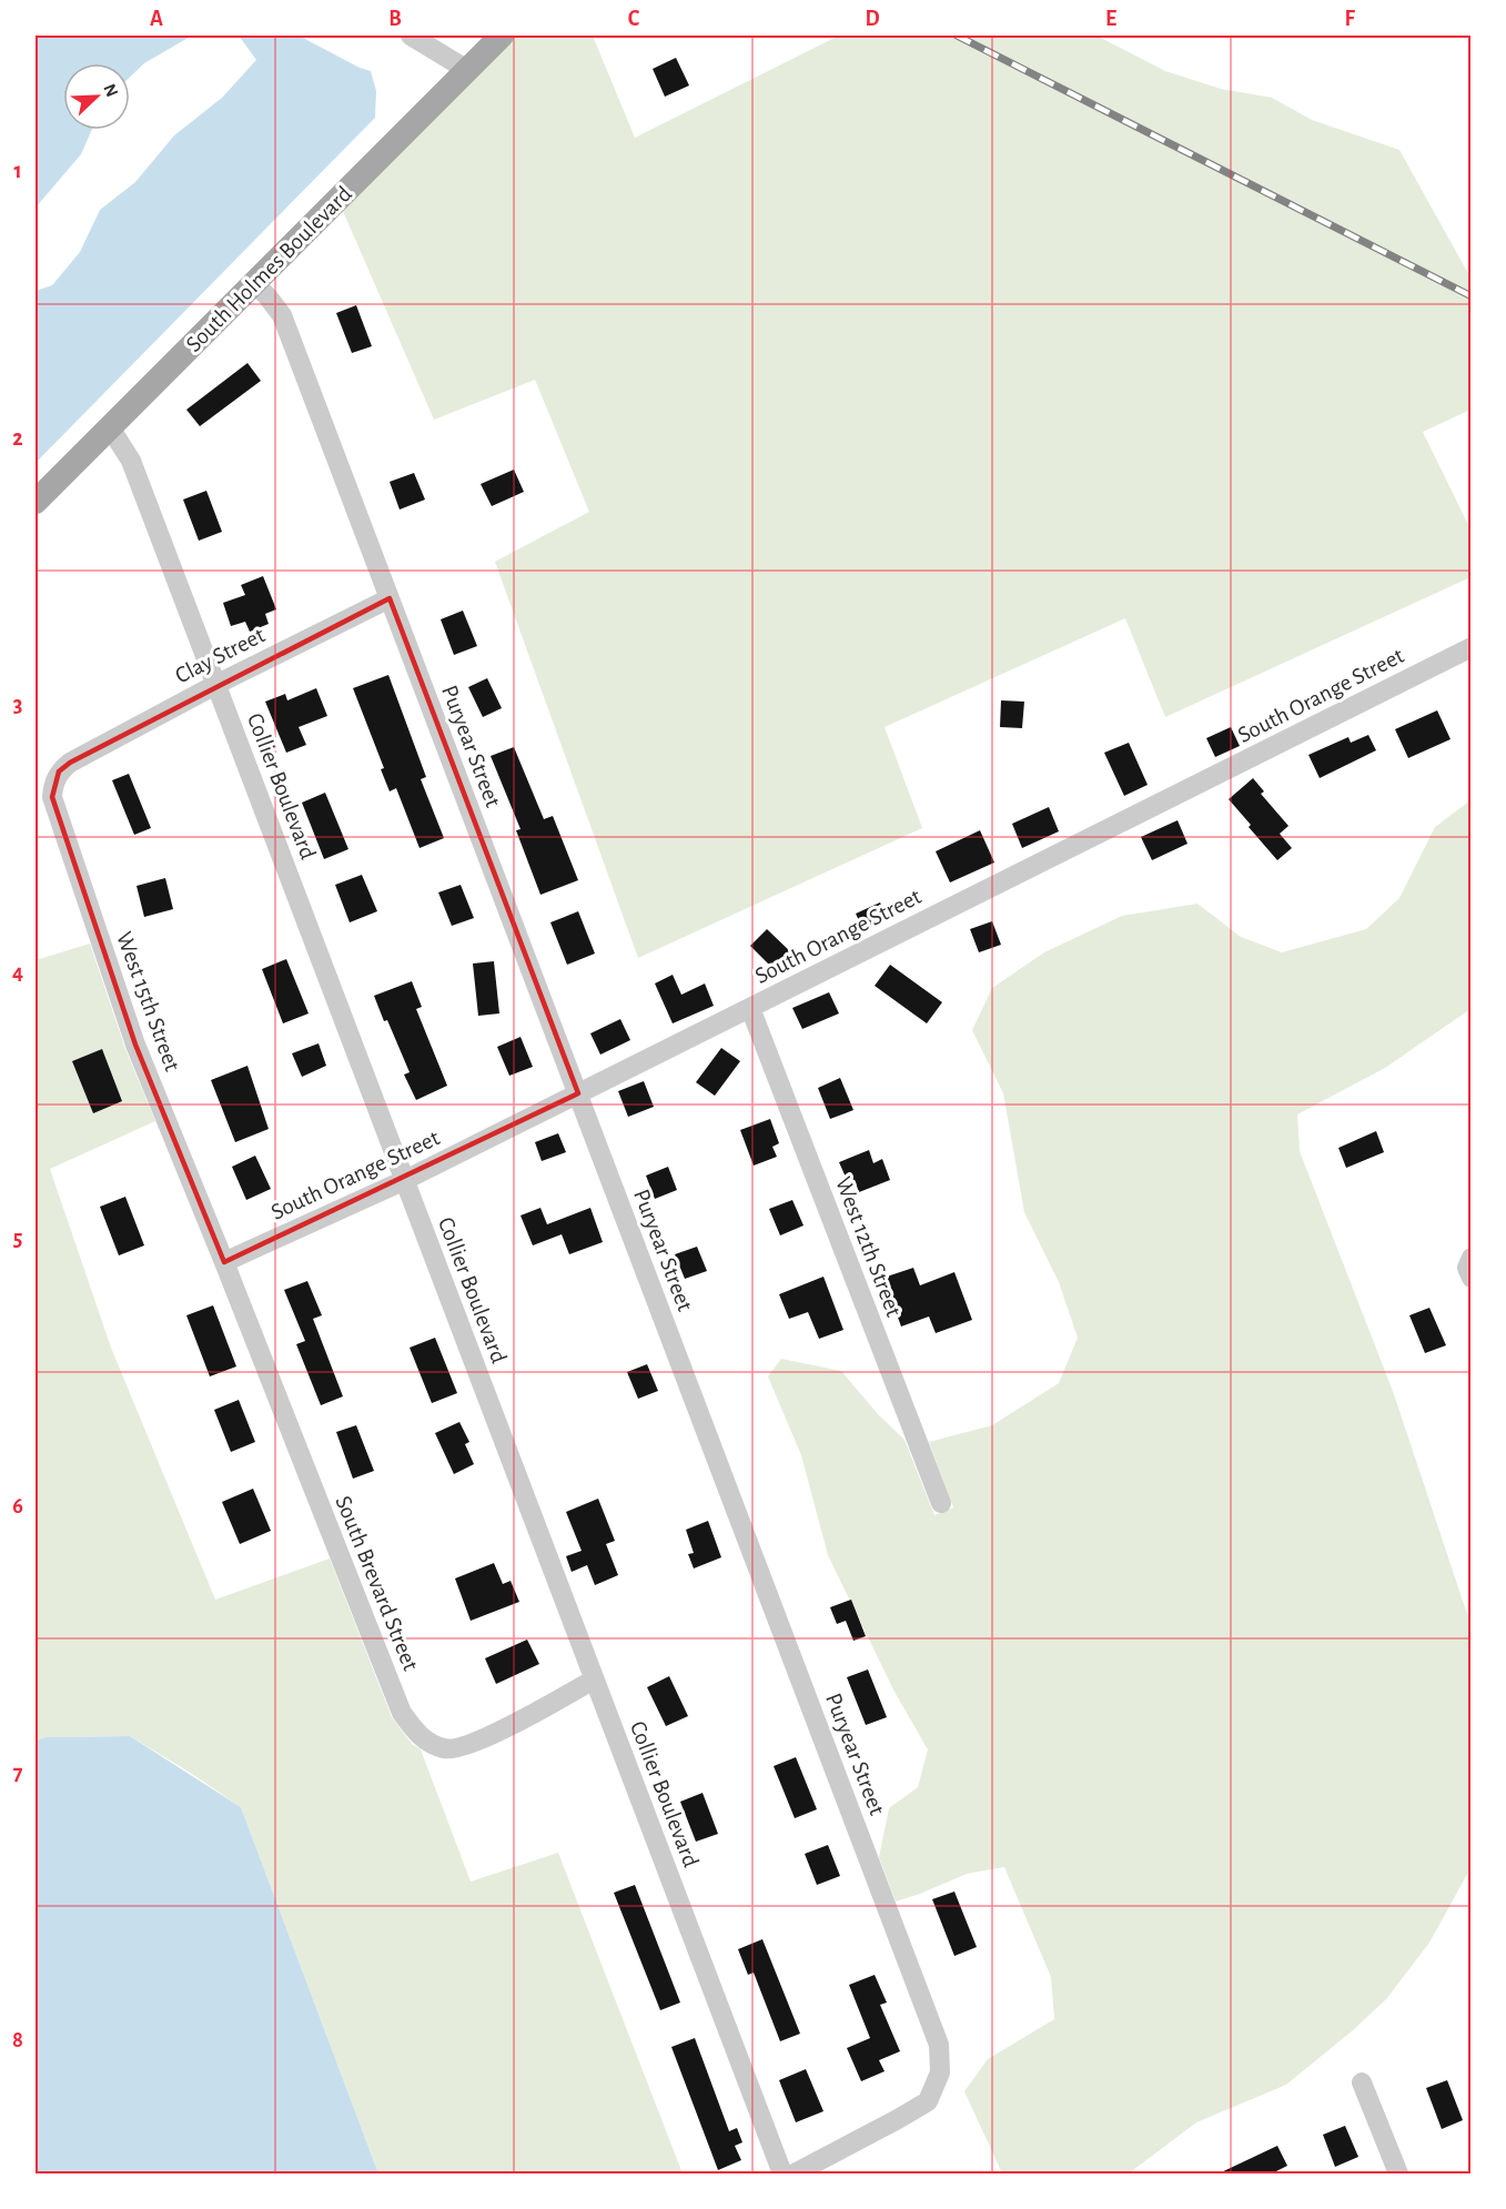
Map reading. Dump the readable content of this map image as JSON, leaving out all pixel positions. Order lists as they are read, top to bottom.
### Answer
{
  "streets": {
    "main road": ["South Holmes Boulevard"],
    "street": [
      "Clay Street",
      "South Orange Street",
      "Puryear Street",
      "Collier Boulevard",
      "West 15th Street",
      "West 12th Street",
      "South Brevard Street"
    ]
  },
  "crossings": [
    ["South Holmes Boulevard", "Puryear Street"],
    ["South Holmes Boulevard", "Collier Boulevard"],
    ["Clay Street", "Puryear Street"],
    ["Clay Street", "Collier Boulevard"],
    ["Clay Street", "West 15th Street"],
    ["South Orange Street", "Puryear Street"],
    ["South Orange Street", "Collier Boulevard"],
    ["South Orange Street", "West 15th Street"],
    ["South Orange Street", "West 12th Street"],
    ["South Orange Street", "South Brevard Street"],
    ["Collier Boulevard", "South Brevard Street"],
    ["West 15th Street", "South Brevard Street"]
  ],
  "north": "top right",
  "grid": {
    "columns": [
      "A",
      "B",
      "C",
      "D",
      "E",
      "F"
    ],
    "rows": [
      "1",
      "2",
      "3",
      "4",
      "5",
      "6",
      "7",
      "8"
    ]
  }
}
